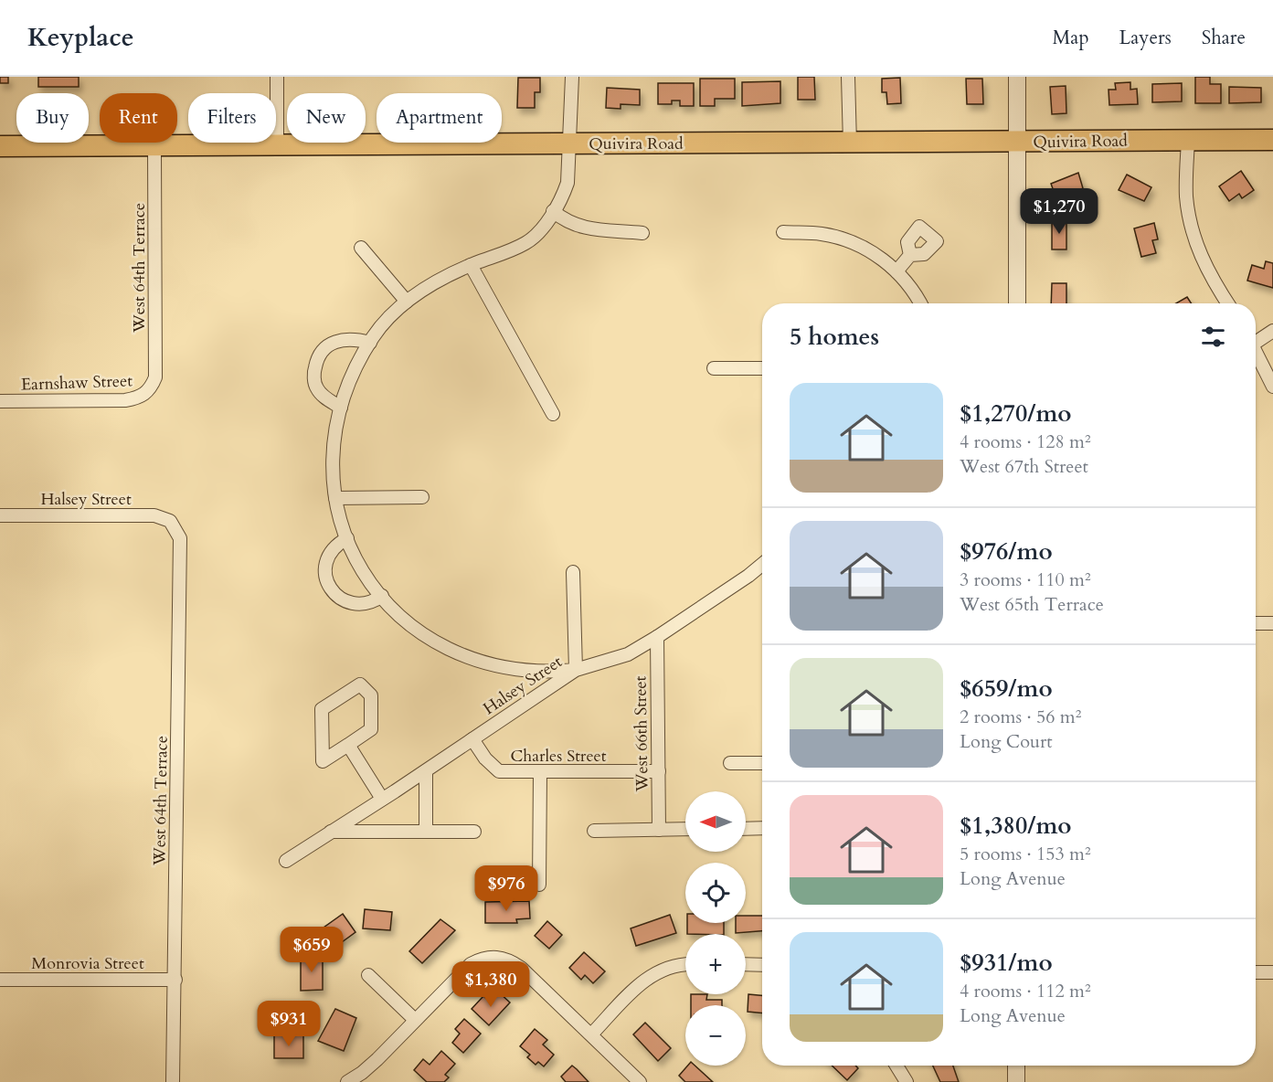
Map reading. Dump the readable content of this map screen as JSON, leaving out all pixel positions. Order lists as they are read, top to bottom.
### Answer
{
  "streets": {
    "main road": ["Quivira Road"],
    "street": [
      "West 64th Terrace",
      "Earnshaw Street",
      "Halsey Street",
      "West 66th Street",
      "Charles Street",
      "Monrovia Street"
    ]
  },
  "crossings": [
    ["Quivira Road", "West 64th Terrace"],
    ["West 64th Terrace", "Earnshaw Street"],
    ["West 64th Terrace", "Halsey Street"],
    ["West 64th Terrace", "Monrovia Street"],
    ["Halsey Street", "West 66th Street"],
    ["Halsey Street", "Charles Street"],
    ["West 66th Street", "Charles Street"]
  ],
  "north": "left",
  "page": {
    "header": "Keyplace",
    "nav": ["Map", "Layers", "Share"],
    "chip": [
      "Buy",
      "Rent",
      "Filters",
      "New",
      "Apartment"
    ],
    "price": [
      "$1,270",
      "$976",
      "$659",
      "$1,380",
      "$931"
    ],
    "heading": "5 homes",
    "list": [
      {
        "name": "$1,270/mo",
        "note": "4 rooms · 128 m² · West 67th Street"
      },
      {
        "name": "$976/mo",
        "note": "3 rooms · 110 m² · West 65th Terrace"
      },
      {
        "name": "$659/mo",
        "note": "2 rooms · 56 m² · Long Court"
      },
      {
        "name": "$1,380/mo",
        "note": "5 rooms · 153 m² · Long Avenue"
      },
      {
        "name": "$931/mo",
        "note": "4 rooms · 112 m² · Long Avenue"
      }
    ],
    "map_buttons": ["+", "−"]
  }
}
